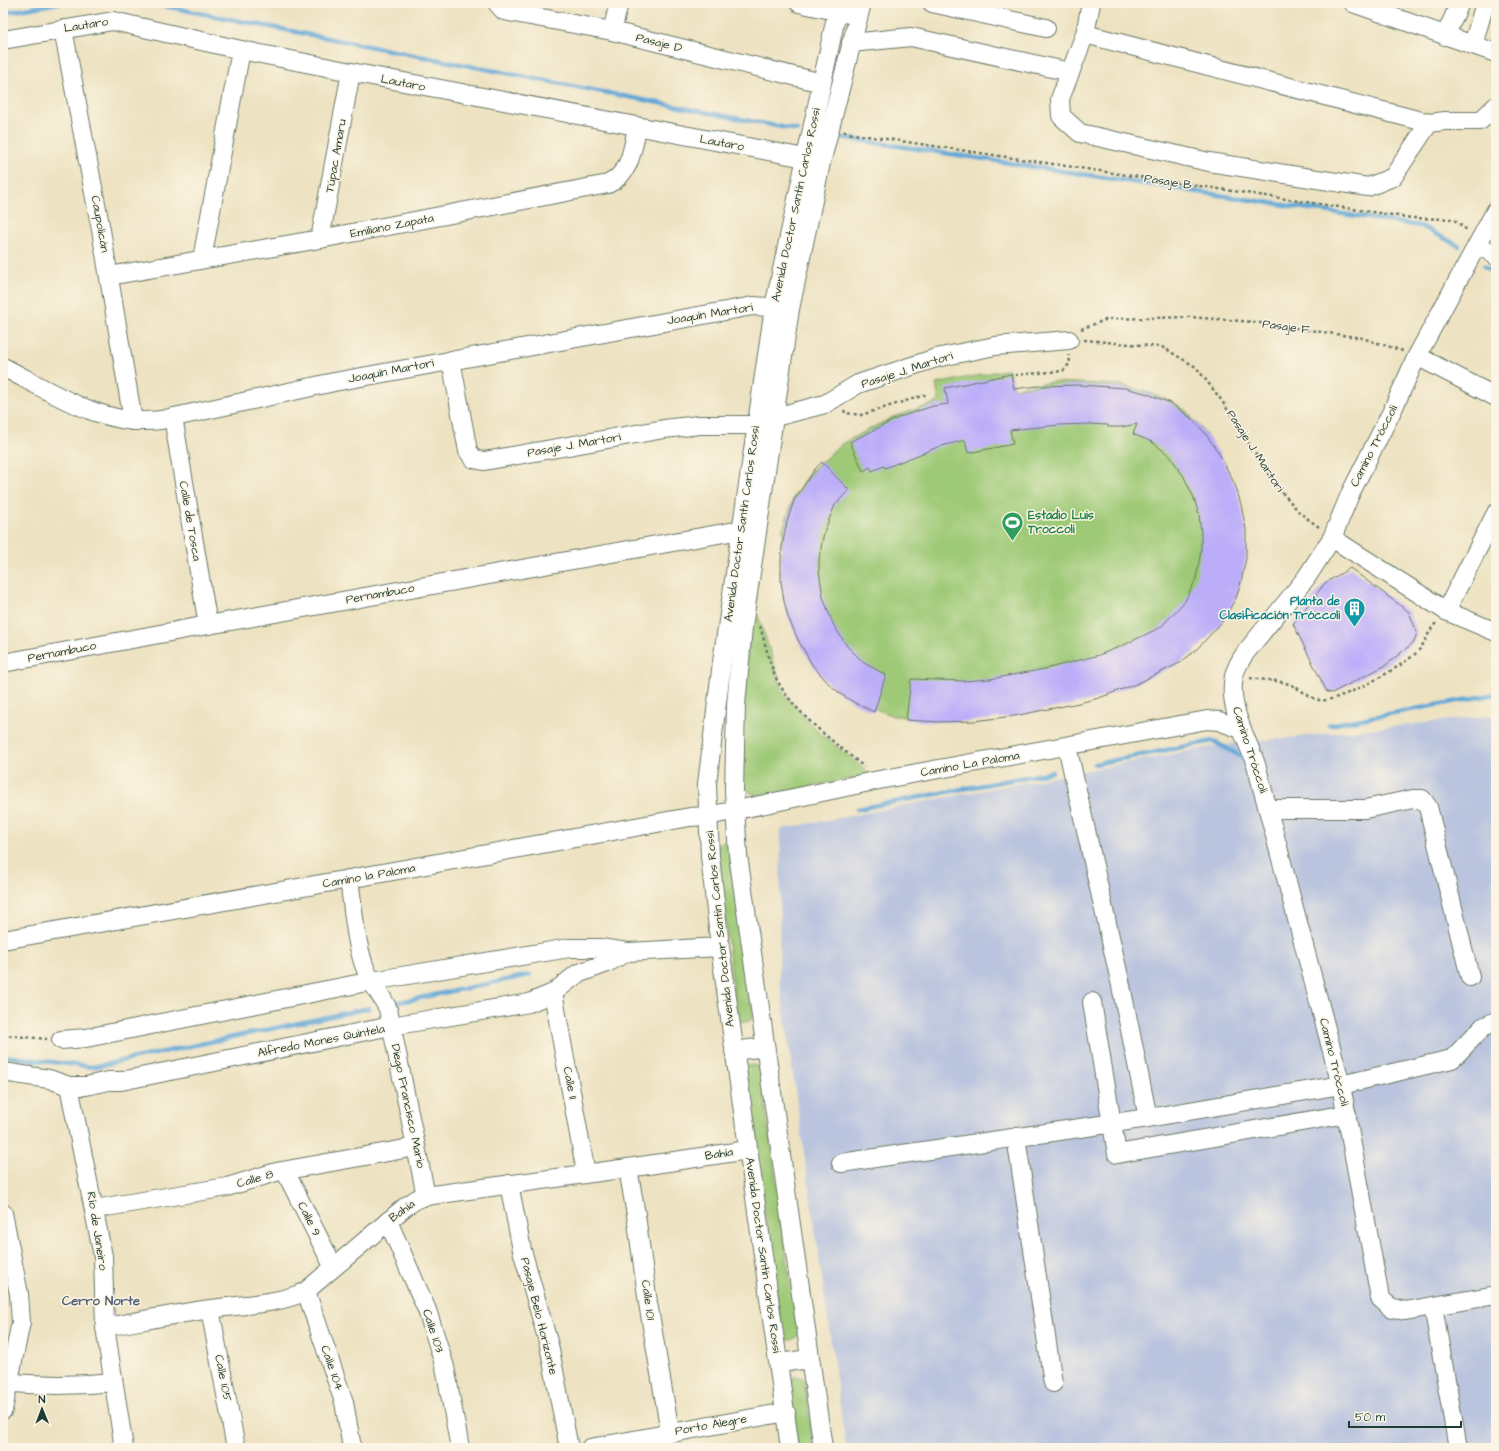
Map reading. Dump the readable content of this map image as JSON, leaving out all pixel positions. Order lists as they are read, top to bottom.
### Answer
{
  "streets": {
    "street": [
      "Lautaro",
      "Pasaje D",
      "Túpac Amaru",
      "Avenida Doctor Santín Carlos Rossi",
      "Caupolicán",
      "Emiliano Zapata",
      "Joaquín Martori",
      "Pasaje J, Martori",
      "Pasaje J. Martori",
      "Camino Tróccoli",
      "Calle de Tosca",
      "Pernambuco",
      "Camino La Paloma",
      "Camino la Paloma",
      "Alfredo Mones Quintela",
      "Calle 11",
      "Diego Francisco Mario",
      "Bahía",
      "Calle 8",
      "Calle 9",
      "Río de Janeiro",
      "Calle 101",
      "Pasaje Belo Horizonte",
      "Calle 103",
      "Calle 104",
      "Calle 105",
      "Porto Alegre"
    ],
    "path": ["Pasaje B", "Pasaje F"]
  },
  "crossings": [
    ["Lautaro", "Túpac Amaru"],
    ["Lautaro", "Avenida Doctor Santín Carlos Rossi"],
    ["Lautaro", "Caupolicán"],
    ["Lautaro", "Emiliano Zapata"],
    ["Pasaje D", "Avenida Doctor Santín Carlos Rossi"],
    ["Túpac Amaru", "Emiliano Zapata"],
    ["Pasaje B", "Avenida Doctor Santín Carlos Rossi"],
    ["Pasaje B", "Camino Tróccoli"],
    ["Avenida Doctor Santín Carlos Rossi", "Joaquín Martori"],
    ["Avenida Doctor Santín Carlos Rossi", "Pasaje J, Martori"],
    ["Avenida Doctor Santín Carlos Rossi", "Pasaje J. Martori"],
    ["Avenida Doctor Santín Carlos Rossi", "Pernambuco"],
    ["Avenida Doctor Santín Carlos Rossi", "Camino La Paloma"],
    ["Avenida Doctor Santín Carlos Rossi", "Camino la Paloma"],
    ["Avenida Doctor Santín Carlos Rossi", "Alfredo Mones Quintela"],
    ["Avenida Doctor Santín Carlos Rossi", "Bahía"],
    ["Avenida Doctor Santín Carlos Rossi", "Porto Alegre"],
    ["Caupolicán", "Emiliano Zapata"],
    ["Caupolicán", "Joaquín Martori"],
    ["Joaquín Martori", "Pasaje J. Martori"],
    ["Joaquín Martori", "Calle de Tosca"],
    ["Pasaje F", "Pasaje J, Martori"],
    ["Pasaje F", "Pasaje J. Martori"],
    ["Pasaje F", "Camino Tróccoli"],
    ["Pasaje J, Martori", "Pasaje J. Martori"],
    ["Pasaje J. Martori", "Camino Tróccoli"],
    ["Camino Tróccoli", "Camino La Paloma"],
    ["Calle de Tosca", "Pernambuco"],
    ["Camino La Paloma", "Camino la Paloma"],
    ["Camino la Paloma", "Diego Francisco Mario"],
    ["Alfredo Mones Quintela", "Calle 11"],
    ["Alfredo Mones Quintela", "Diego Francisco Mario"],
    ["Alfredo Mones Quintela", "Río de Janeiro"],
    ["Calle 11", "Bahía"],
    ["Diego Francisco Mario", "Bahía"],
    ["Diego Francisco Mario", "Calle 8"],
    ["Bahía", "Calle 9"],
    ["Bahía", "Río de Janeiro"],
    ["Bahía", "Calle 101"],
    ["Bahía", "Pasaje Belo Horizonte"],
    ["Bahía", "Calle 103"],
    ["Bahía", "Calle 104"],
    ["Bahía", "Calle 105"],
    ["Calle 8", "Calle 9"],
    ["Calle 8", "Río de Janeiro"],
    ["Calle 101", "Porto Alegre"]
  ],
  "districts": ["Cerro Norte"],
  "places": {
    "sports": ["Estadio Luis Troccoli"],
    "building": ["Planta de Clasificación Tróccoli"]
  },
  "scale_bar": "50 m",
  "north": "top"
}
